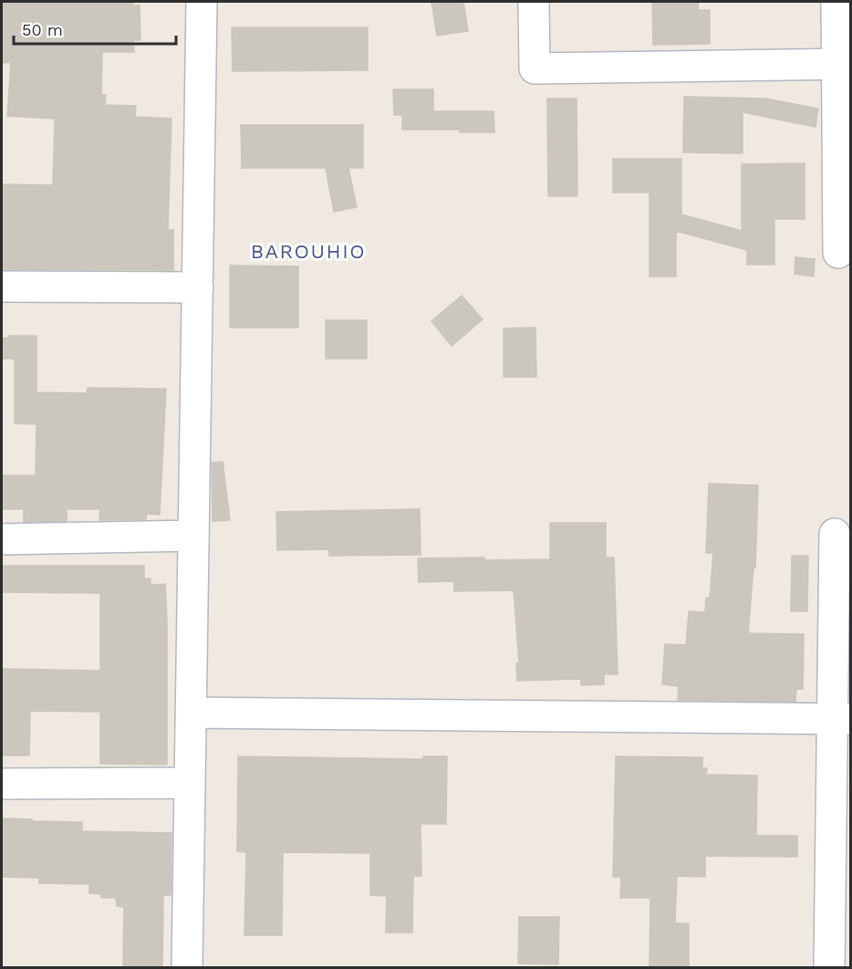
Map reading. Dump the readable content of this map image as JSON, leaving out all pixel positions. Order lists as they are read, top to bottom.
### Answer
{
  "districts": ["BAROUHIO"],
  "scale_bar": "50 m"
}
